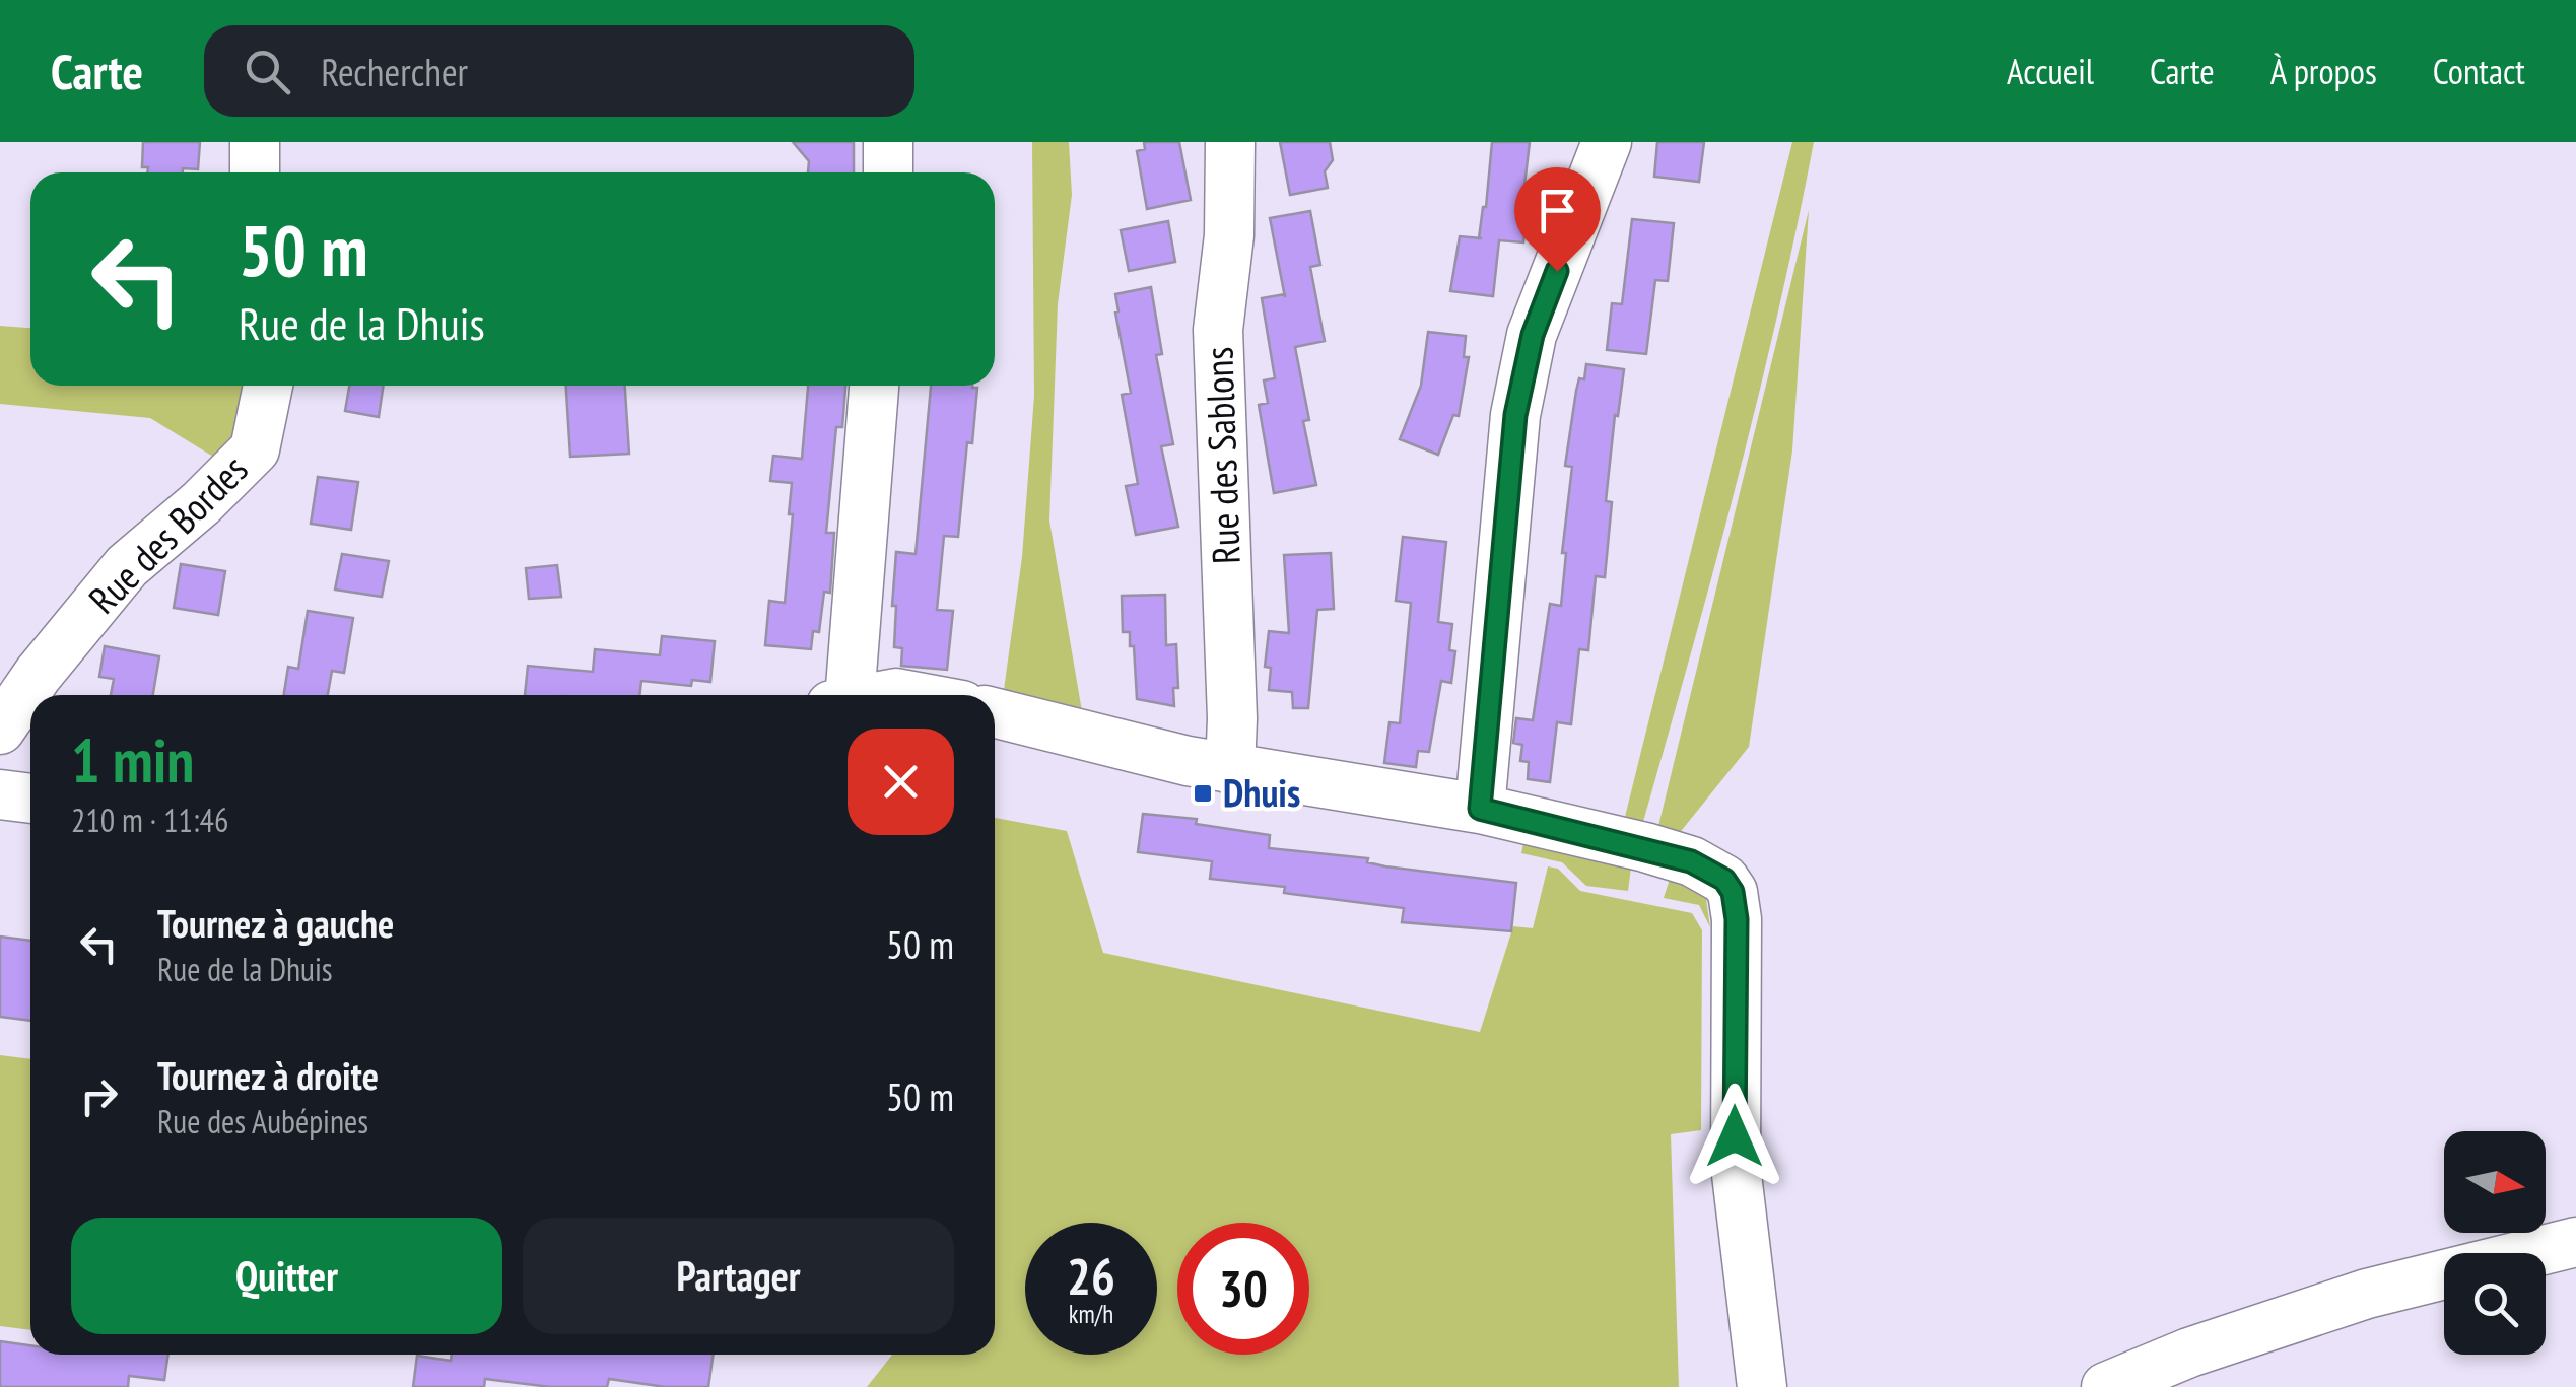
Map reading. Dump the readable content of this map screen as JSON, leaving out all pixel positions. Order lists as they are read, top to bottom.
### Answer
{
  "streets": {
    "street": ["Rue des Sablons", "Rue des Bordes"]
  },
  "places": {
    "transit": ["Dhuis"]
  },
  "north": "right",
  "page": {
    "header": "Carte",
    "search": "Rechercher",
    "nav": [
      "Accueil",
      "Carte",
      "À propos",
      "Contact"
    ],
    "turn": ["50 m", "Rue de la Dhuis"],
    "heading": ["1 min", "210 m · 11:46"],
    "list": [
      {
        "name": "Tournez à gauche",
        "note": "Rue de la Dhuis",
        "value": "50 m"
      },
      {
        "name": "Tournez à droite",
        "note": "Rue des Aubépines",
        "value": "50 m"
      }
    ],
    "buttons": ["Quitter", "Partager"],
    "speed": "26 km/h",
    "limit": "30"
  }
}
